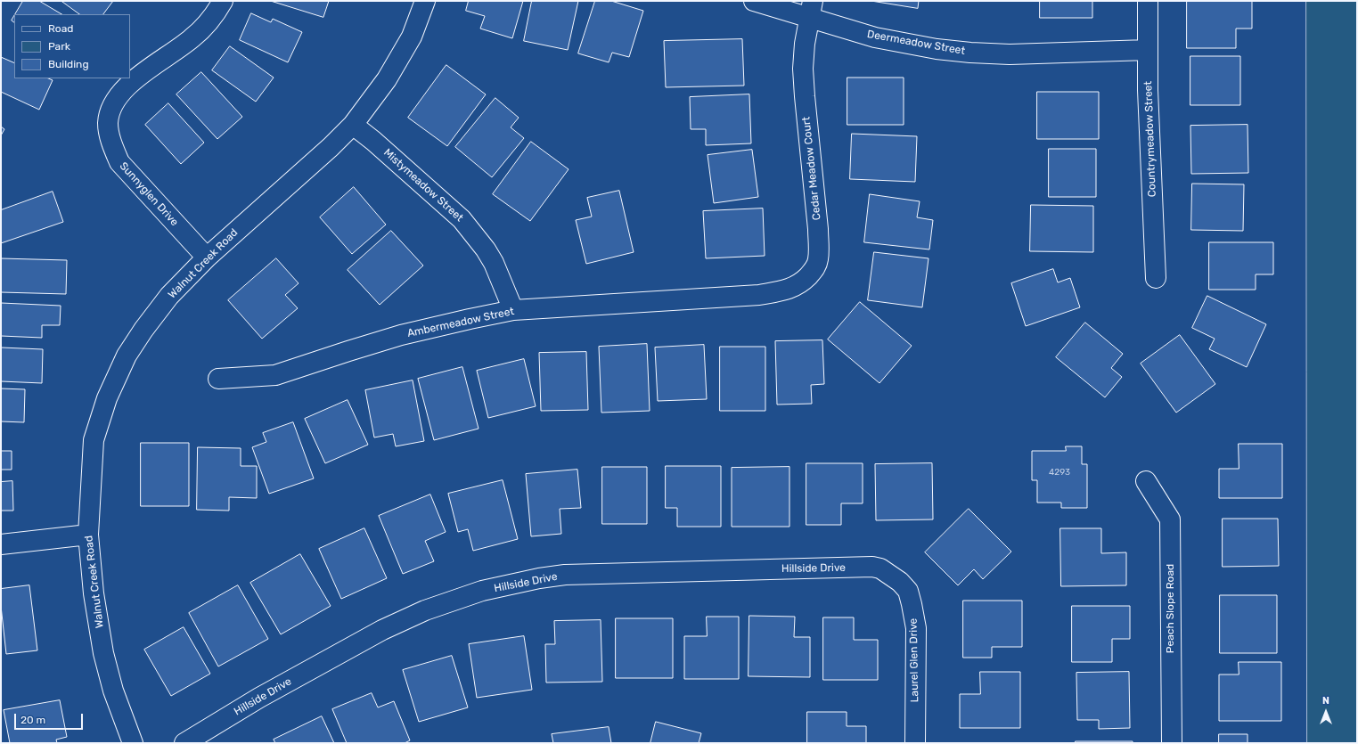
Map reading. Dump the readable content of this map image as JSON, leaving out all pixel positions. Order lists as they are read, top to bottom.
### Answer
{
  "streets": {
    "street": [
      "Deermeadow Street",
      "Countrymeadow Street",
      "Cedar Meadow Court",
      "Mistymeadow Street",
      "Sunnyglen Drive",
      "Walnut Creek Road",
      "Ambermeadow Street",
      "Hillside Drive",
      "Peach Slope Road",
      "Laurel Glen Drive"
    ]
  },
  "crossings": [
    ["Deermeadow Street", "Countrymeadow Street"],
    ["Deermeadow Street", "Cedar Meadow Court"],
    ["Cedar Meadow Court", "Ambermeadow Street"],
    ["Mistymeadow Street", "Walnut Creek Road"],
    ["Mistymeadow Street", "Ambermeadow Street"],
    ["Sunnyglen Drive", "Walnut Creek Road"],
    ["Hillside Drive", "Laurel Glen Drive"]
  ],
  "house_numbers": ["4293"],
  "legend": ["Road", "Park", "Building"],
  "scale_bar": "20 m",
  "north": "top"
}
